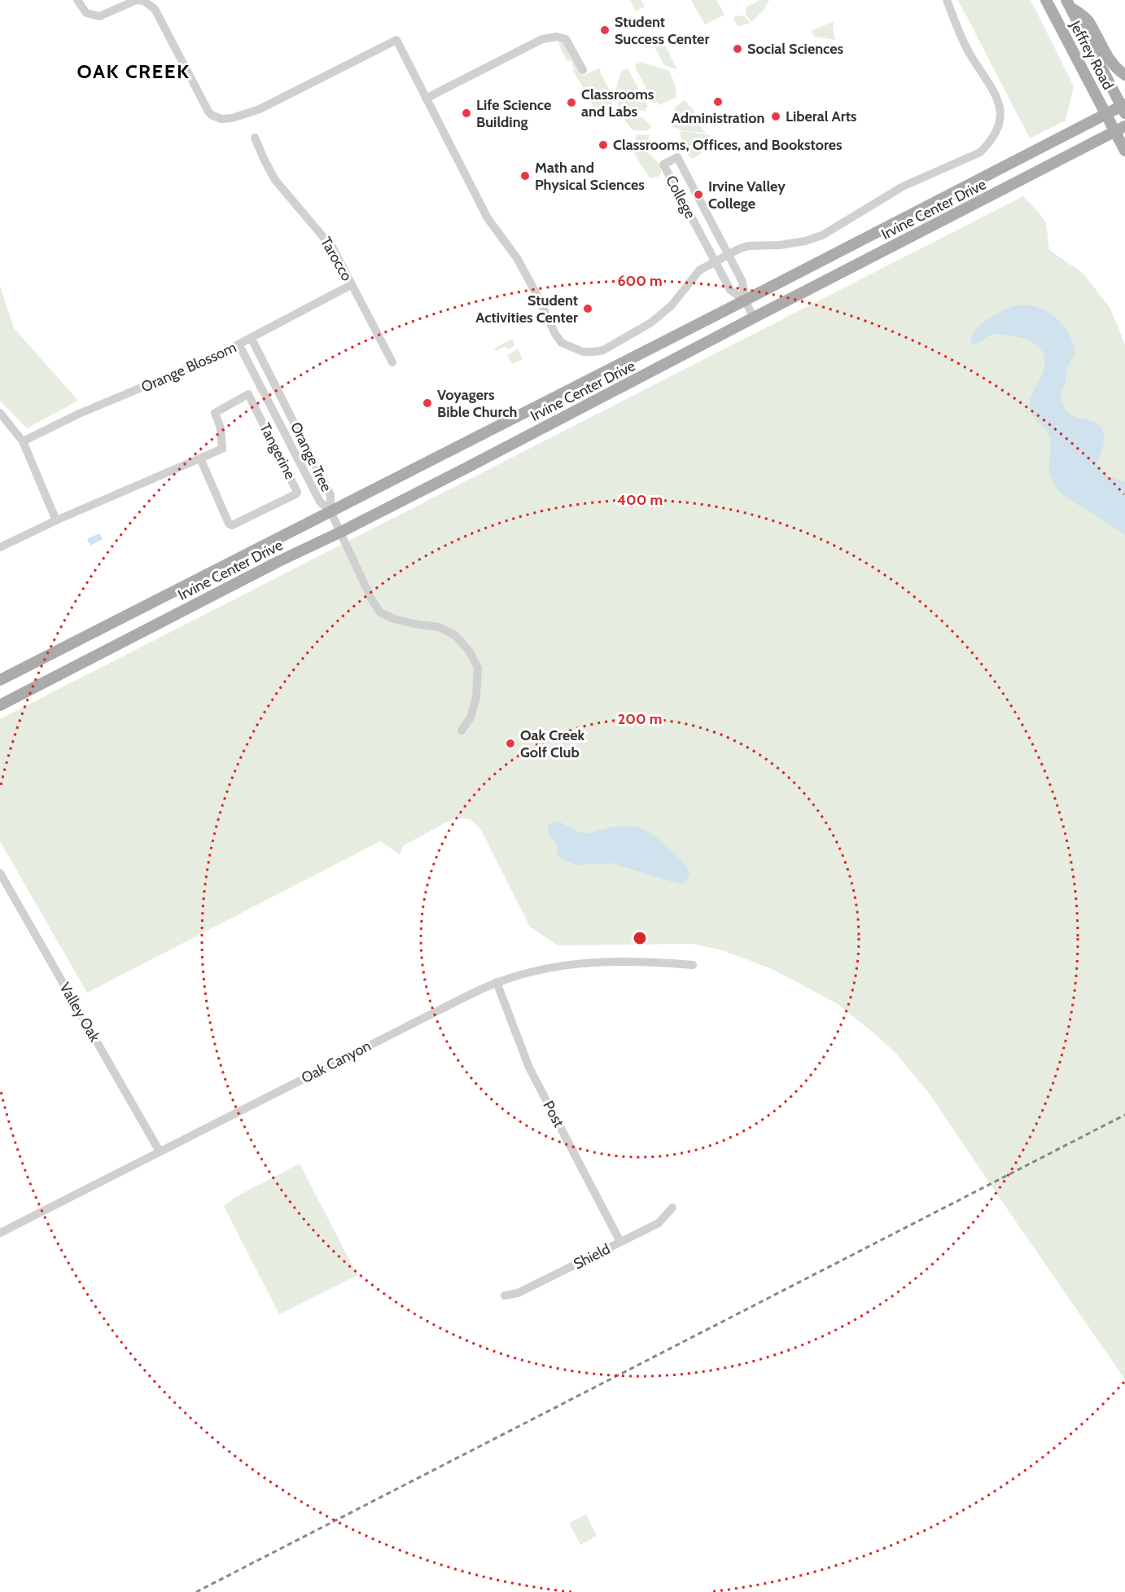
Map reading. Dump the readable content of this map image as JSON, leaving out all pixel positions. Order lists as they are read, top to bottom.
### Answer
{
  "streets": {
    "main road": ["Jeffrey Road", "Irvine Center Drive"],
    "street": [
      "College",
      "Tarocco",
      "Orange Blossom",
      "Tangerine",
      "Orange Tree",
      "Valley Oak",
      "Oak Canyon",
      "Post",
      "Shield"
    ]
  },
  "crossings": [
    ["Jeffrey Road", "Irvine Center Drive"],
    ["College", "Irvine Center Drive"],
    ["Irvine Center Drive", "Orange Tree"],
    ["Tarocco", "Orange Blossom"],
    ["Orange Blossom", "Orange Tree"],
    ["Valley Oak", "Oak Canyon"],
    ["Oak Canyon", "Post"],
    ["Post", "Shield"]
  ],
  "districts": ["OAK CREEK"],
  "places": [
    "Student Success Center",
    "Social Sciences",
    "Administration",
    "Classrooms and Labs",
    "Life Science Building",
    "Liberal Arts",
    "Classrooms, Offices, and Bookstores",
    "Math and Physical Sciences",
    "Irvine Valley College",
    "Student Activities Center",
    "Voyagers Bible Church",
    "Oak Creek Golf Club"
  ],
  "rings": ["600 m", "400 m", "200 m"]
}
